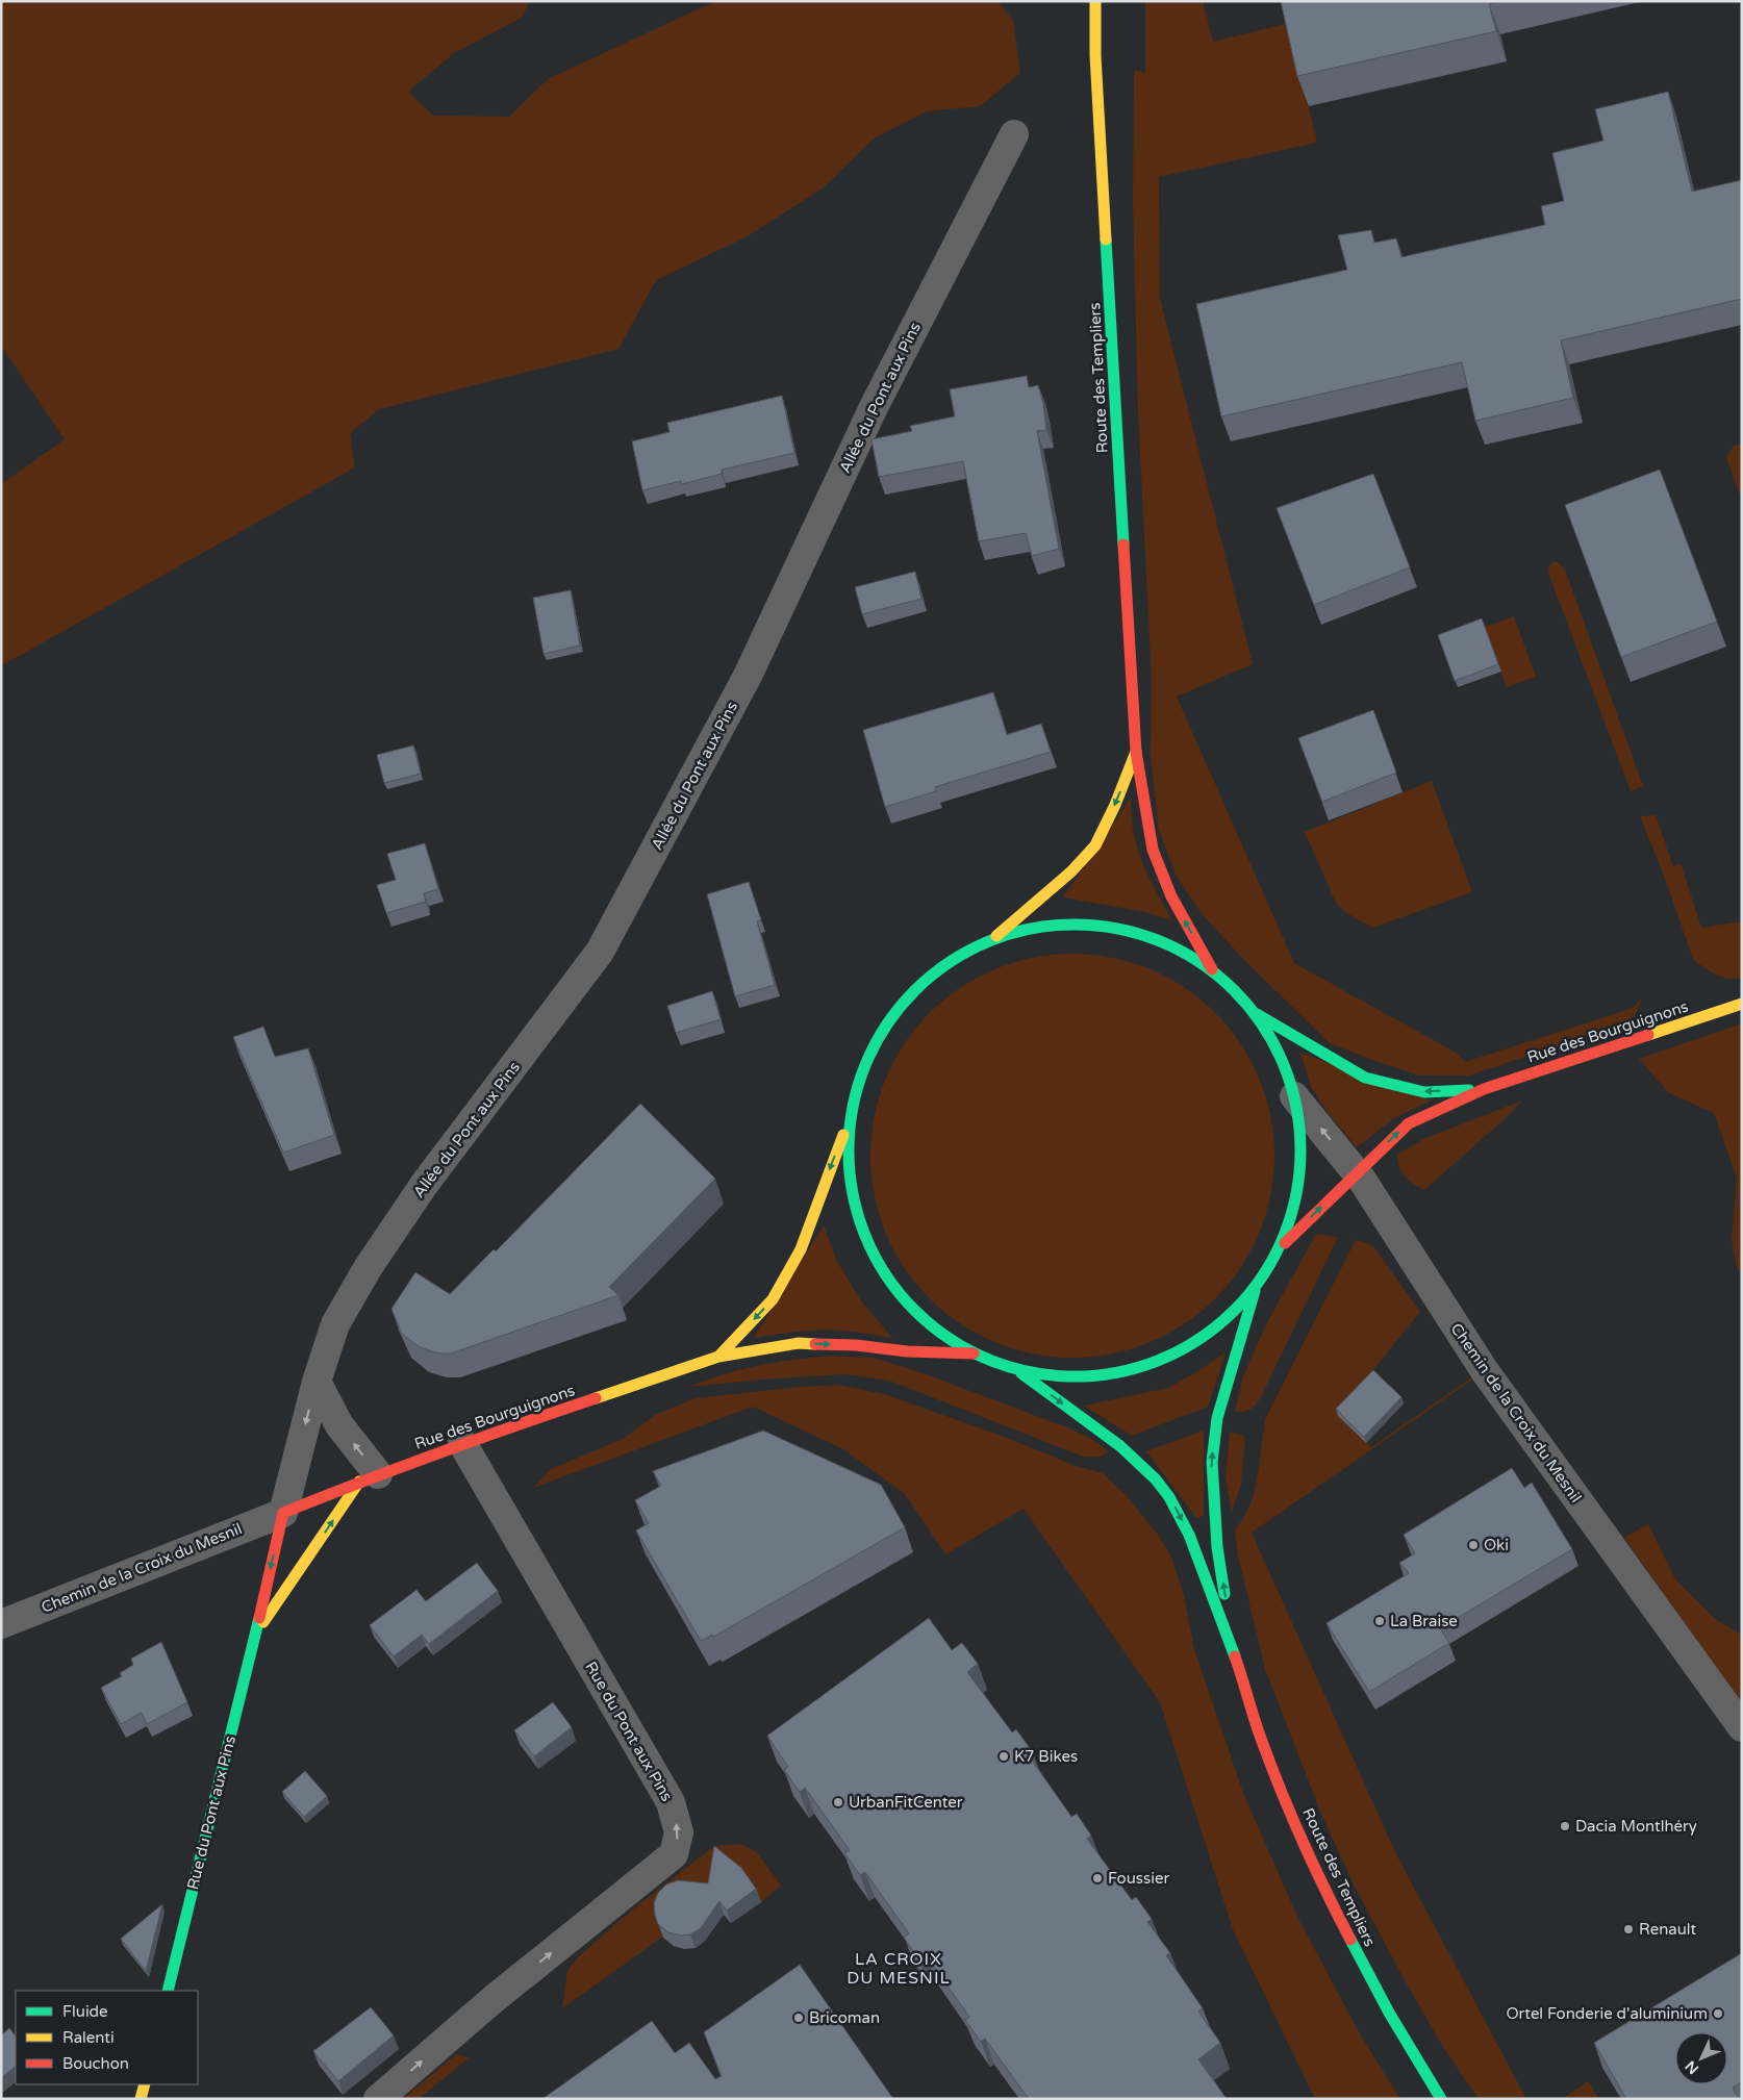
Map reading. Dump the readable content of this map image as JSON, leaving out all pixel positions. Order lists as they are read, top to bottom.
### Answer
{
  "streets": {
    "main road": ["Route des Templiers", "Rue des Bourguignons", "Rue du Pont aux Pins"],
    "street": ["Allée du Pont aux Pins", "Chemin de la Croix du Mesnil"]
  },
  "crossings": [
    ["Allée du Pont aux Pins", "Rue des Bourguignons"],
    ["Allée du Pont aux Pins", "Chemin de la Croix du Mesnil"],
    ["Allée du Pont aux Pins", "Rue du Pont aux Pins"],
    ["Rue des Bourguignons", "Chemin de la Croix du Mesnil"],
    ["Rue des Bourguignons", "Rue du Pont aux Pins"],
    ["Chemin de la Croix du Mesnil", "Rue du Pont aux Pins"]
  ],
  "districts": ["LA CROIX DU MESNIL"],
  "places": [
    "Oki",
    "La Braise",
    "K7 Bikes",
    "UrbanFitCenter",
    "Dacia Montlhéry",
    "Foussier",
    "Renault",
    "Ortel Fonderie d'aluminium",
    "Bricoman"
  ],
  "legend": ["Fluide", "Ralenti", "Bouchon"],
  "north": "bottom left"
}
